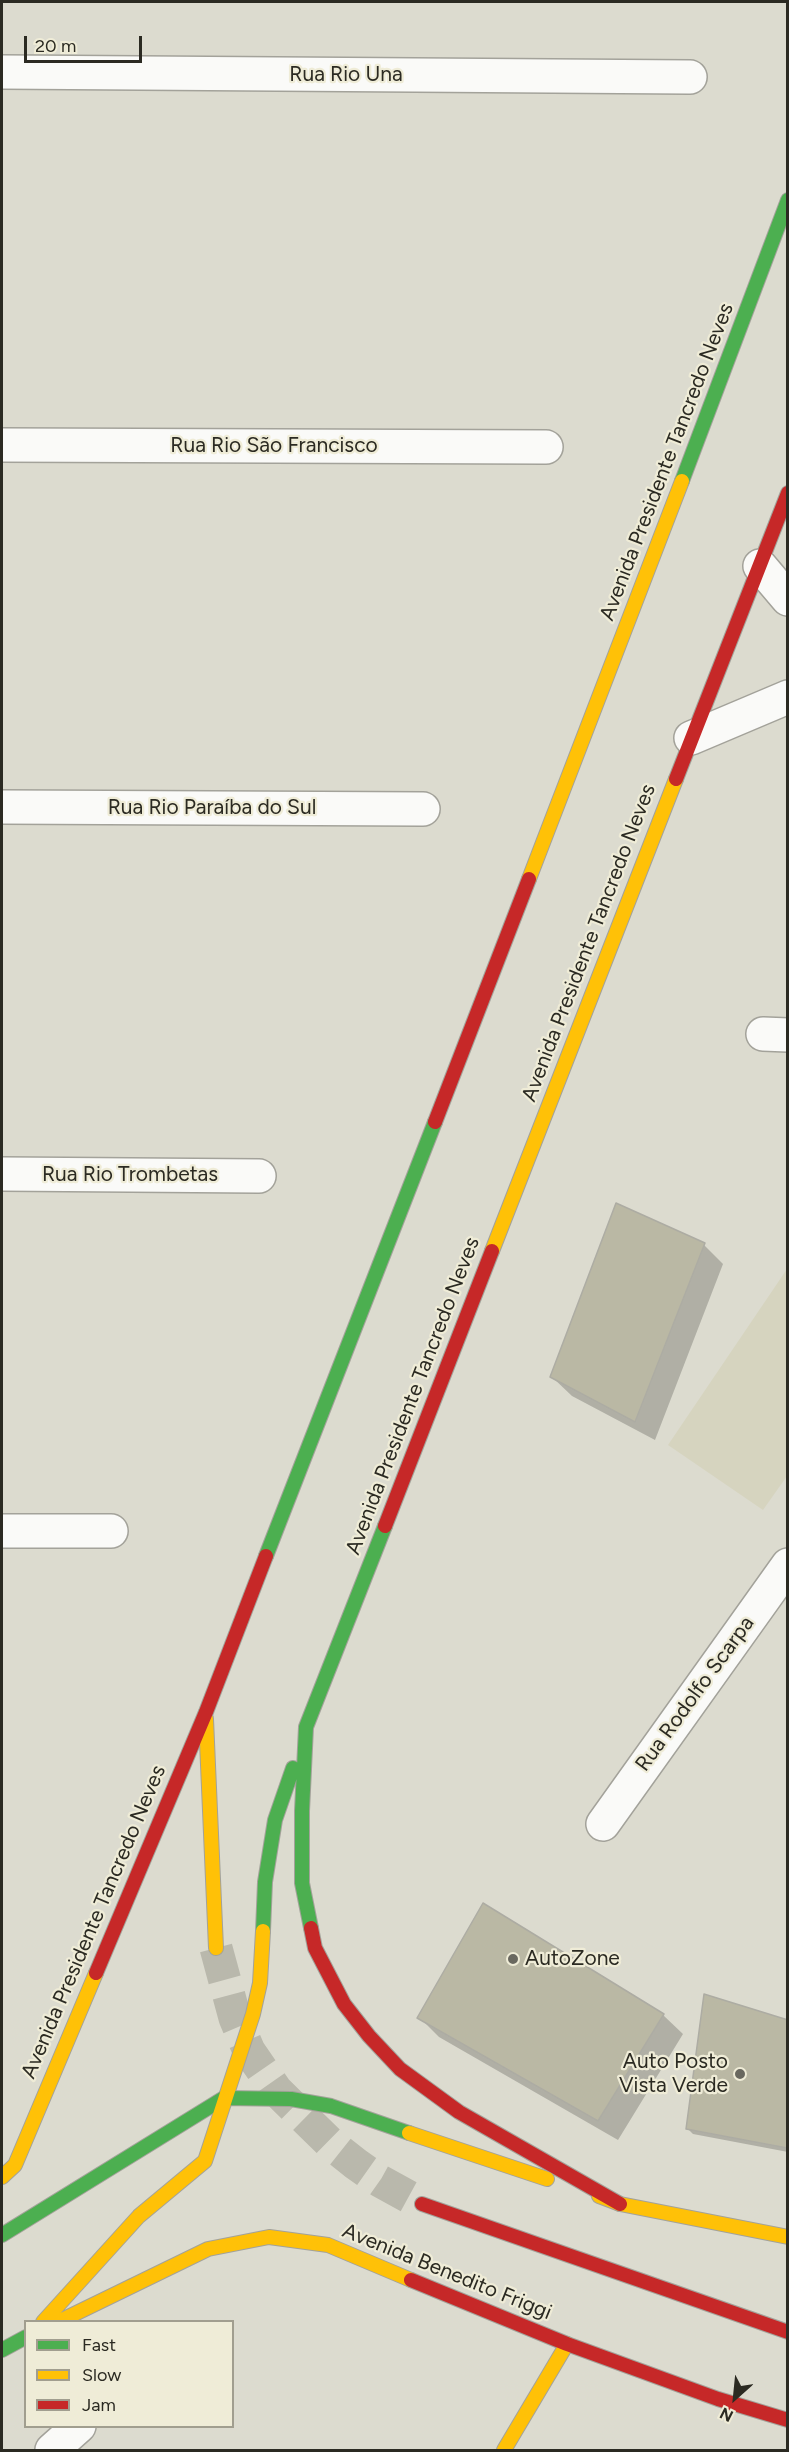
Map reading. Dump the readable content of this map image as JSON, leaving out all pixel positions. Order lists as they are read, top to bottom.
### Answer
{
  "streets": {
    "main road": ["Avenida Presidente Tancredo Neves", "Avenida Benedito Friggi"],
    "street": [
      "Rua Rio Una",
      "Rua Rio São Francisco",
      "Rua Rio Paraíba do Sul",
      "Rua Rio Trombetas",
      "Rua Rodolfo Scarpa"
    ]
  },
  "places": ["AutoZone", "Auto Posto Vista Verde"],
  "legend": ["Fast", "Slow", "Jam"],
  "scale_bar": "20 m",
  "north": "bottom left"
}
